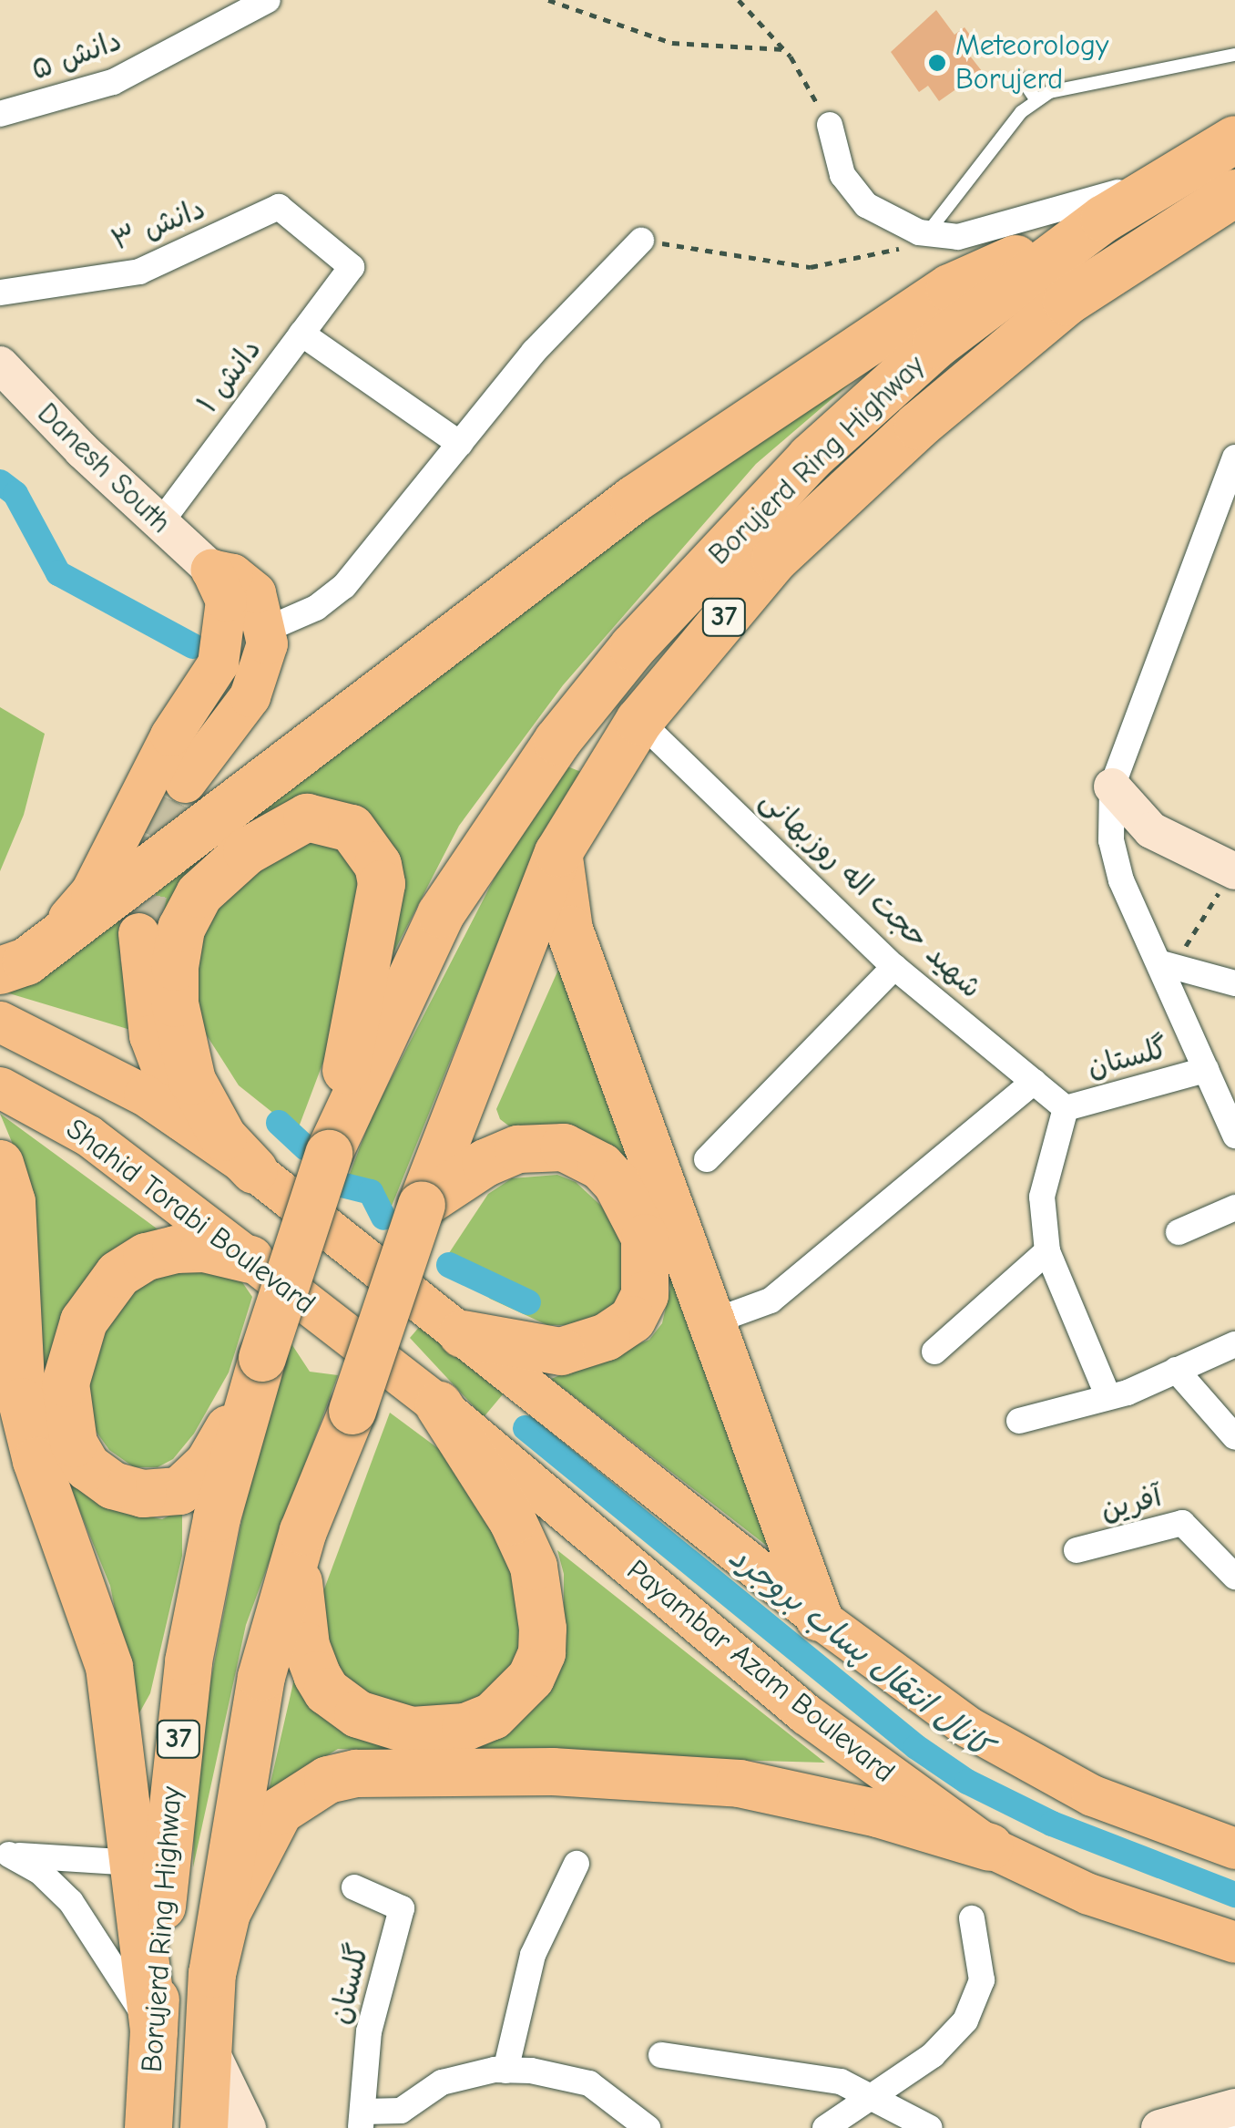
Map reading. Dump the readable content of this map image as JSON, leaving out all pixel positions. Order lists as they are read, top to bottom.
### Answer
{
  "streets": {
    "highway": ["Borujerd Ring Highway", "37"],
    "main road": ["Shahid Torabi Boulevard", "Payambar Azam Boulevard"],
    "street": [
      "دانش ۵",
      "دانش ۳",
      "دانش ۱",
      "Danesh South",
      "شهید حجت اله روزبهانی",
      "گلستان",
      "آفرین"
    ]
  },
  "crossings": [
    ["دانش ۳", "دانش ۱"],
    ["دانش ۱", "Danesh South"],
    ["Borujerd Ring Highway", "37"],
    ["Borujerd Ring Highway", "شهید حجت اله روزبهانی"],
    ["شهید حجت اله روزبهانی", "گلستان"],
    ["Shahid Torabi Boulevard", "Payambar Azam Boulevard"]
  ],
  "water": ["کانال انتقال پساب بروجرد"],
  "places": ["Meteorology Borujerd"]
}
